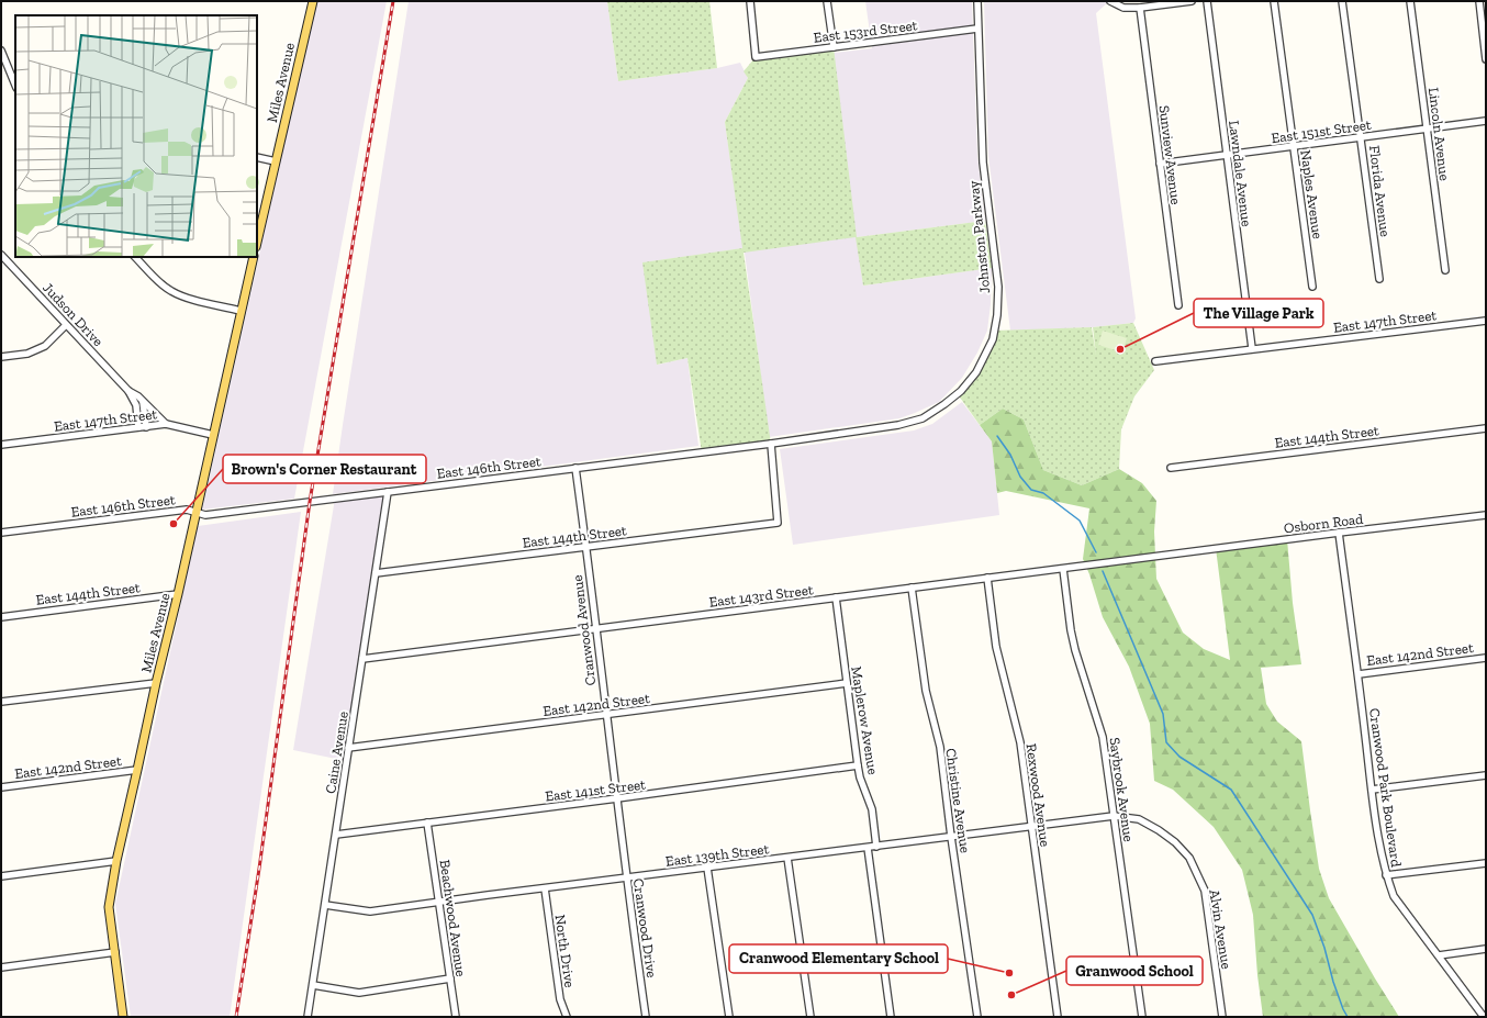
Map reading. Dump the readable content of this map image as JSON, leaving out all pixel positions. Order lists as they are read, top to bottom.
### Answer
{
  "streets": {
    "main road": ["Miles Avenue"],
    "street": [
      "East 153rd Street",
      "East 151st Street",
      "Lincoln Avenue",
      "Sunview Avenue",
      "Lawndale Avenue",
      "Florida Avenue",
      "Naples Avenue",
      "Johnston Parkway",
      "Judson Drive",
      "East 147th Street",
      "East 144th Street",
      "East 146th Street",
      "Osborn Road",
      "East 143rd Street",
      "Cranwood Avenue",
      "East 142nd Street",
      "Maplerow Avenue",
      "Caine Avenue",
      "Cranwood Park Boulevard",
      "East 141st Street",
      "Saybrook Avenue",
      "Rexwood Avenue",
      "Christine Avenue",
      "East 139th Street",
      "Beachwood Avenue",
      "Cranwood Drive",
      "Alvin Avenue",
      "North Drive"
    ]
  },
  "crossings": [
    ["East 153rd Street", "Johnston Parkway"],
    ["Miles Avenue", "East 147th Street"],
    ["Miles Avenue", "East 144th Street"],
    ["Miles Avenue", "East 146th Street"],
    ["Miles Avenue", "East 142nd Street"],
    ["East 151st Street", "Lincoln Avenue"],
    ["East 151st Street", "Sunview Avenue"],
    ["East 151st Street", "Lawndale Avenue"],
    ["East 151st Street", "Florida Avenue"],
    ["East 151st Street", "Naples Avenue"],
    ["Lawndale Avenue", "East 147th Street"],
    ["Johnston Parkway", "East 144th Street"],
    ["Johnston Parkway", "East 146th Street"],
    ["Judson Drive", "East 147th Street"],
    ["East 144th Street", "East 146th Street"],
    ["East 144th Street", "Cranwood Avenue"],
    ["East 144th Street", "Caine Avenue"],
    ["East 146th Street", "Cranwood Avenue"],
    ["East 146th Street", "Caine Avenue"],
    ["Osborn Road", "East 143rd Street"],
    ["Osborn Road", "Cranwood Park Boulevard"],
    ["East 143rd Street", "Cranwood Avenue"],
    ["East 143rd Street", "Maplerow Avenue"],
    ["East 143rd Street", "Caine Avenue"],
    ["East 143rd Street", "Saybrook Avenue"],
    ["East 143rd Street", "Rexwood Avenue"],
    ["East 143rd Street", "Christine Avenue"],
    ["Cranwood Avenue", "East 142nd Street"],
    ["Cranwood Avenue", "East 141st Street"],
    ["Cranwood Avenue", "Cranwood Drive"],
    ["East 142nd Street", "Maplerow Avenue"],
    ["East 142nd Street", "Caine Avenue"],
    ["East 142nd Street", "Cranwood Park Boulevard"],
    ["Maplerow Avenue", "East 141st Street"],
    ["Maplerow Avenue", "East 139th Street"],
    ["Caine Avenue", "East 141st Street"],
    ["Caine Avenue", "East 139th Street"],
    ["East 141st Street", "Beachwood Avenue"],
    ["Saybrook Avenue", "East 139th Street"],
    ["Saybrook Avenue", "Alvin Avenue"],
    ["Rexwood Avenue", "East 139th Street"],
    ["Christine Avenue", "East 139th Street"],
    ["East 139th Street", "Beachwood Avenue"],
    ["East 139th Street", "Cranwood Drive"],
    ["East 139th Street", "Alvin Avenue"],
    ["East 139th Street", "North Drive"]
  ],
  "places": [
    "The Village Park",
    "Brown's Corner Restaurant",
    "Cranwood Elementary School",
    "Granwood School"
  ]
}
